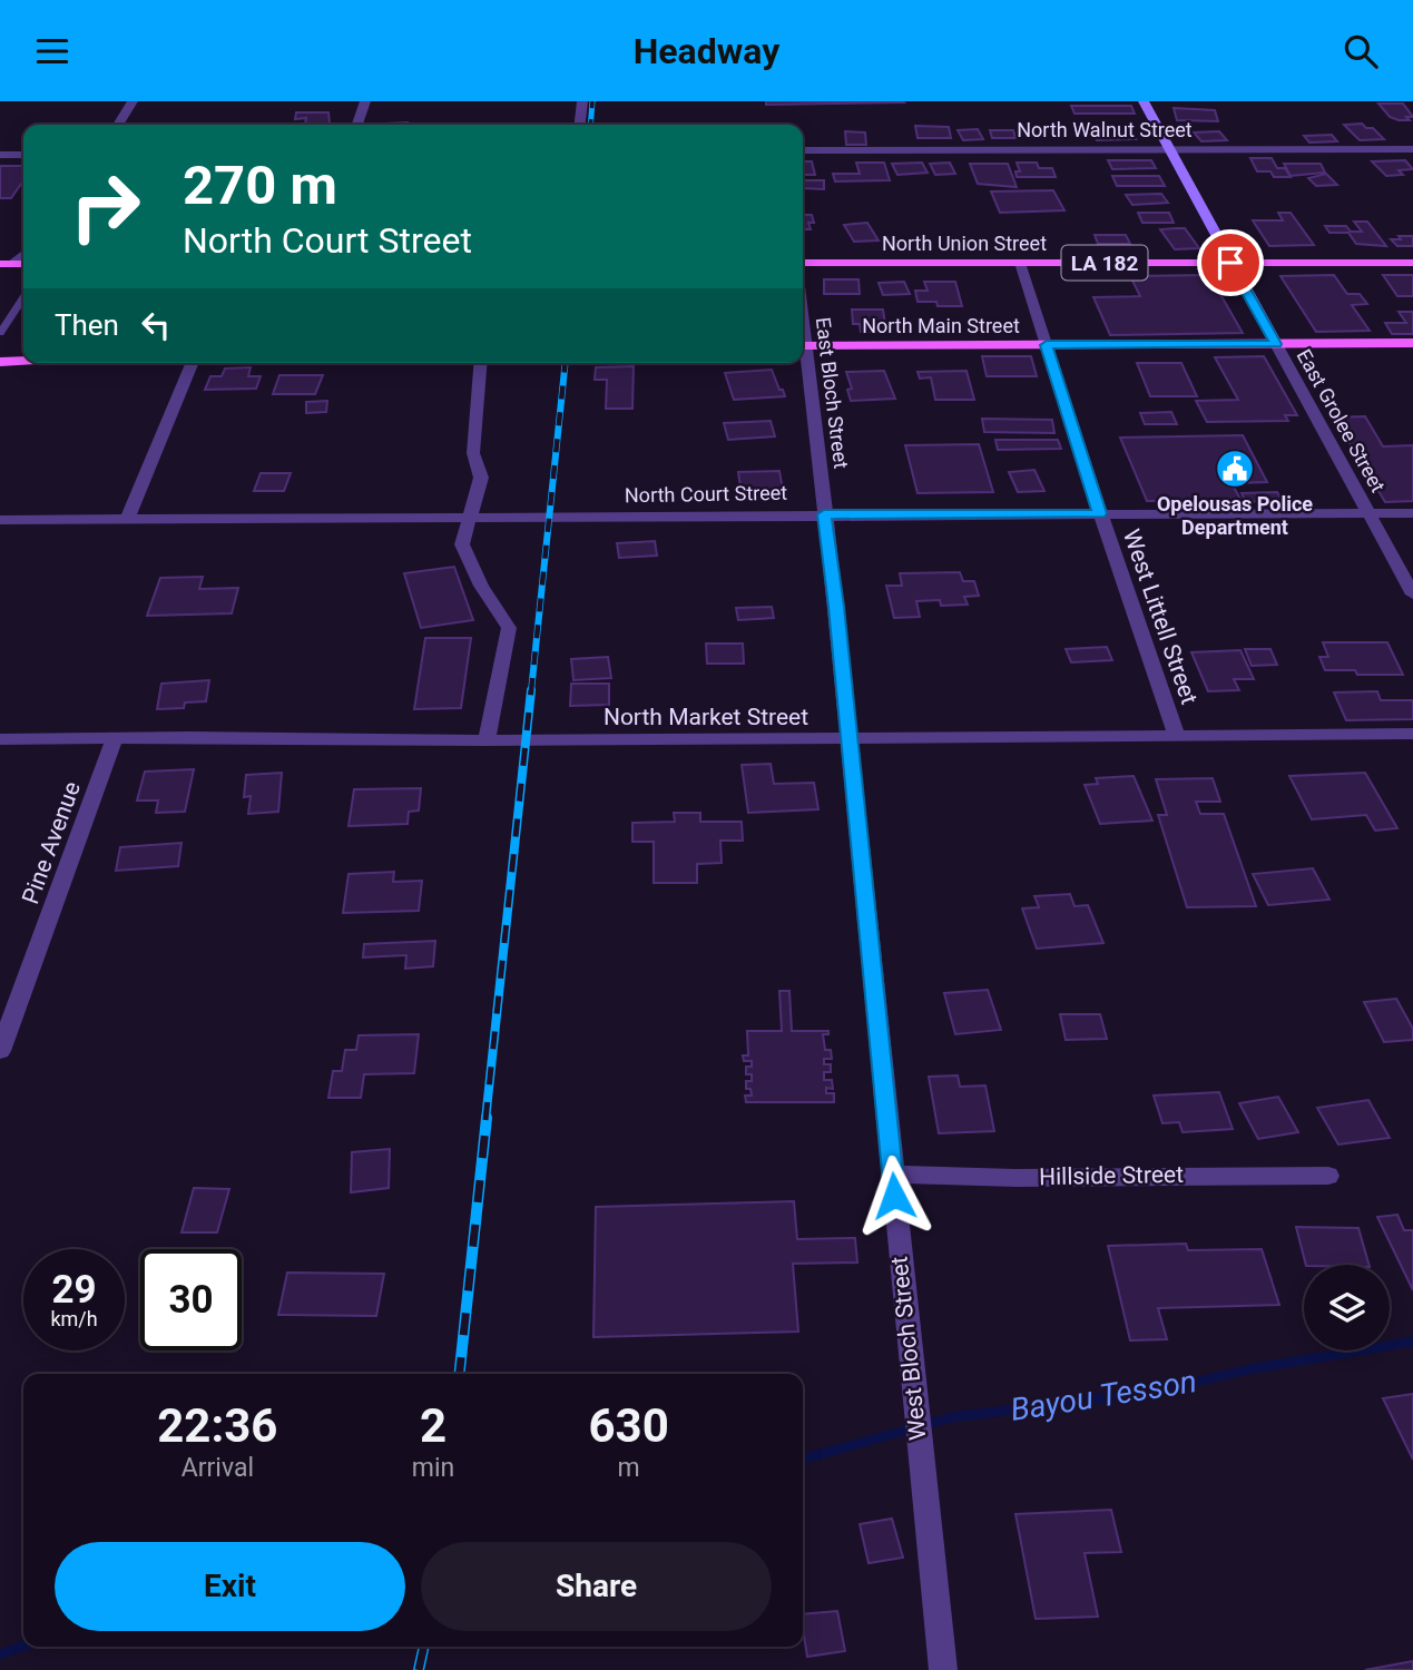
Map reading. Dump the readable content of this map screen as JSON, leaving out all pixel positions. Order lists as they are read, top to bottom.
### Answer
{
  "streets": {
    "main road": ["North Union Street", "LA 182", "North Main Street"],
    "street": [
      "North Walnut Street",
      "East Bloch Street",
      "East Grolee Street",
      "North Court Street",
      "West Littell Street",
      "North Market Street",
      "Pine Avenue",
      "Hillside Street",
      "West Bloch Street"
    ]
  },
  "crossings": [
    ["North Walnut Street", "East Grolee Street"],
    ["North Union Street", "East Grolee Street"],
    ["North Union Street", "West Littell Street"],
    ["North Main Street", "East Grolee Street"],
    ["North Main Street", "West Littell Street"],
    ["East Bloch Street", "North Court Street"],
    ["East Bloch Street", "West Bloch Street"],
    ["East Grolee Street", "North Court Street"],
    ["North Court Street", "West Littell Street"],
    ["North Court Street", "West Bloch Street"],
    ["West Littell Street", "North Market Street"],
    ["North Market Street", "Pine Avenue"],
    ["North Market Street", "West Bloch Street"],
    ["Hillside Street", "West Bloch Street"]
  ],
  "water": ["Bayou Tesson"],
  "places": {
    "public building": ["Opelousas Police Department"]
  },
  "page": {
    "header": "Headway",
    "turn": ["270 m", "North Court Street"],
    "then": "Then",
    "speed": "29 km/h",
    "limit": "30",
    "eta": [
      "22:36",
      "Arrival",
      "2",
      "min",
      "630",
      "m"
    ],
    "buttons": ["Exit", "Share"]
  }
}
